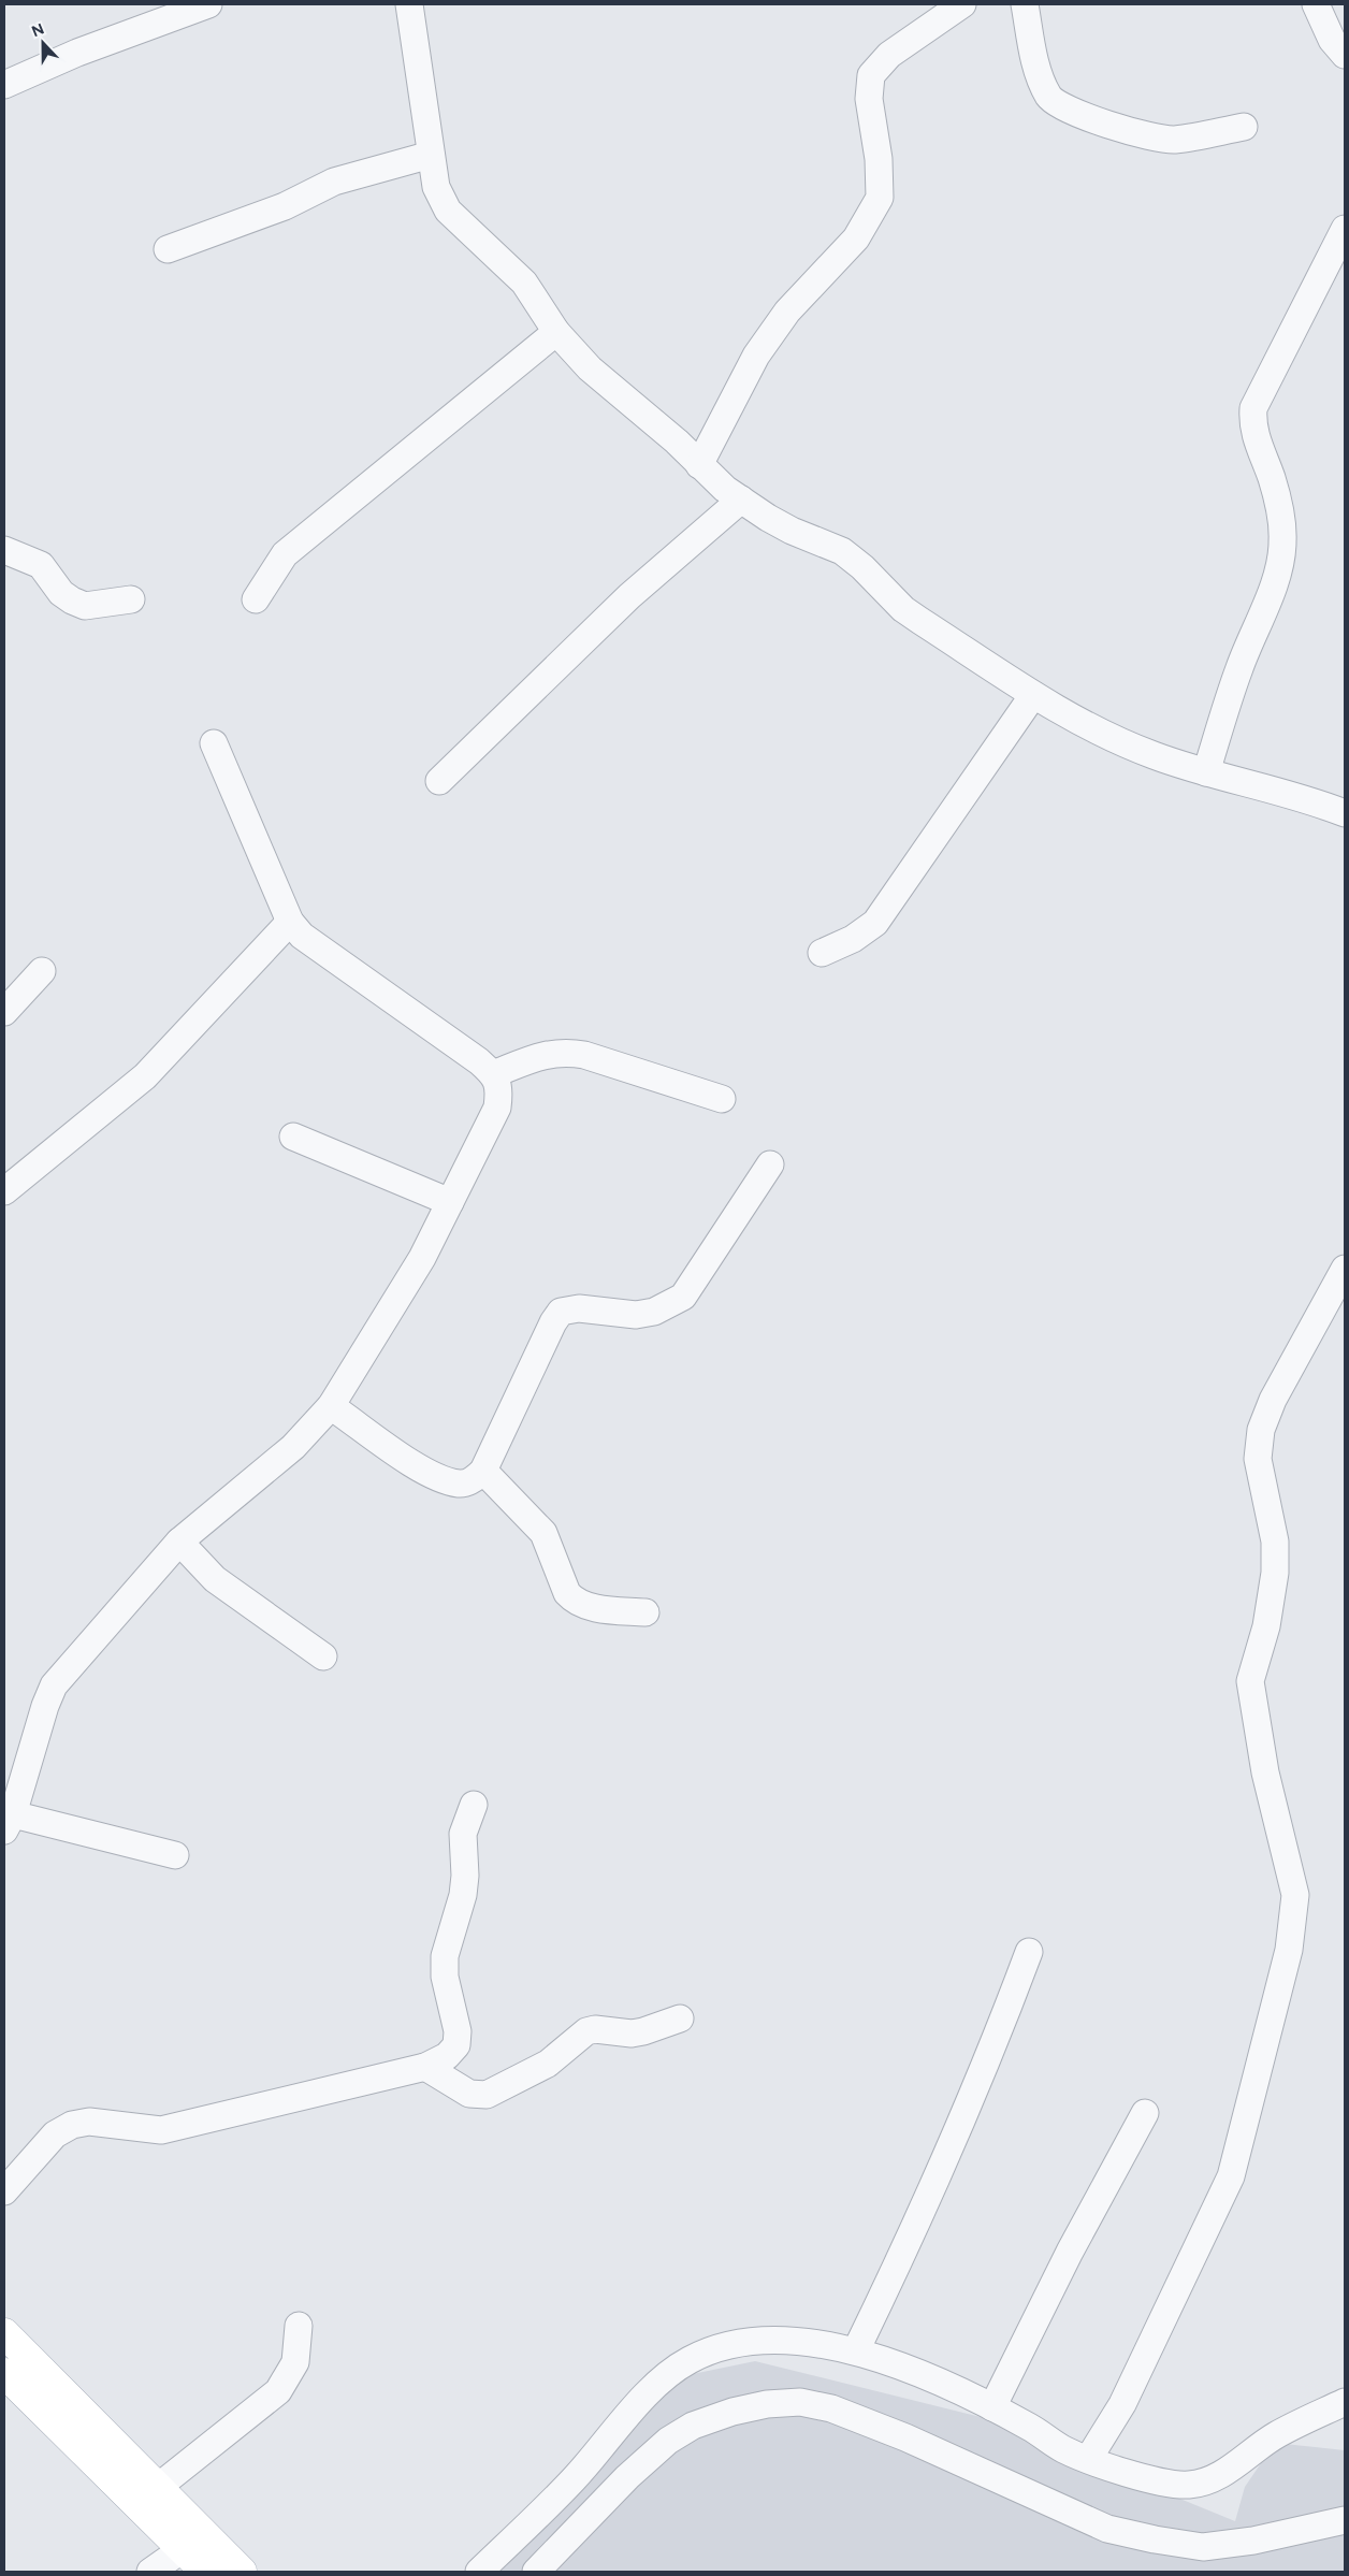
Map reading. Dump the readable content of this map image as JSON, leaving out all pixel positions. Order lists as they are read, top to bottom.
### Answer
{
  "north": "top"
}
